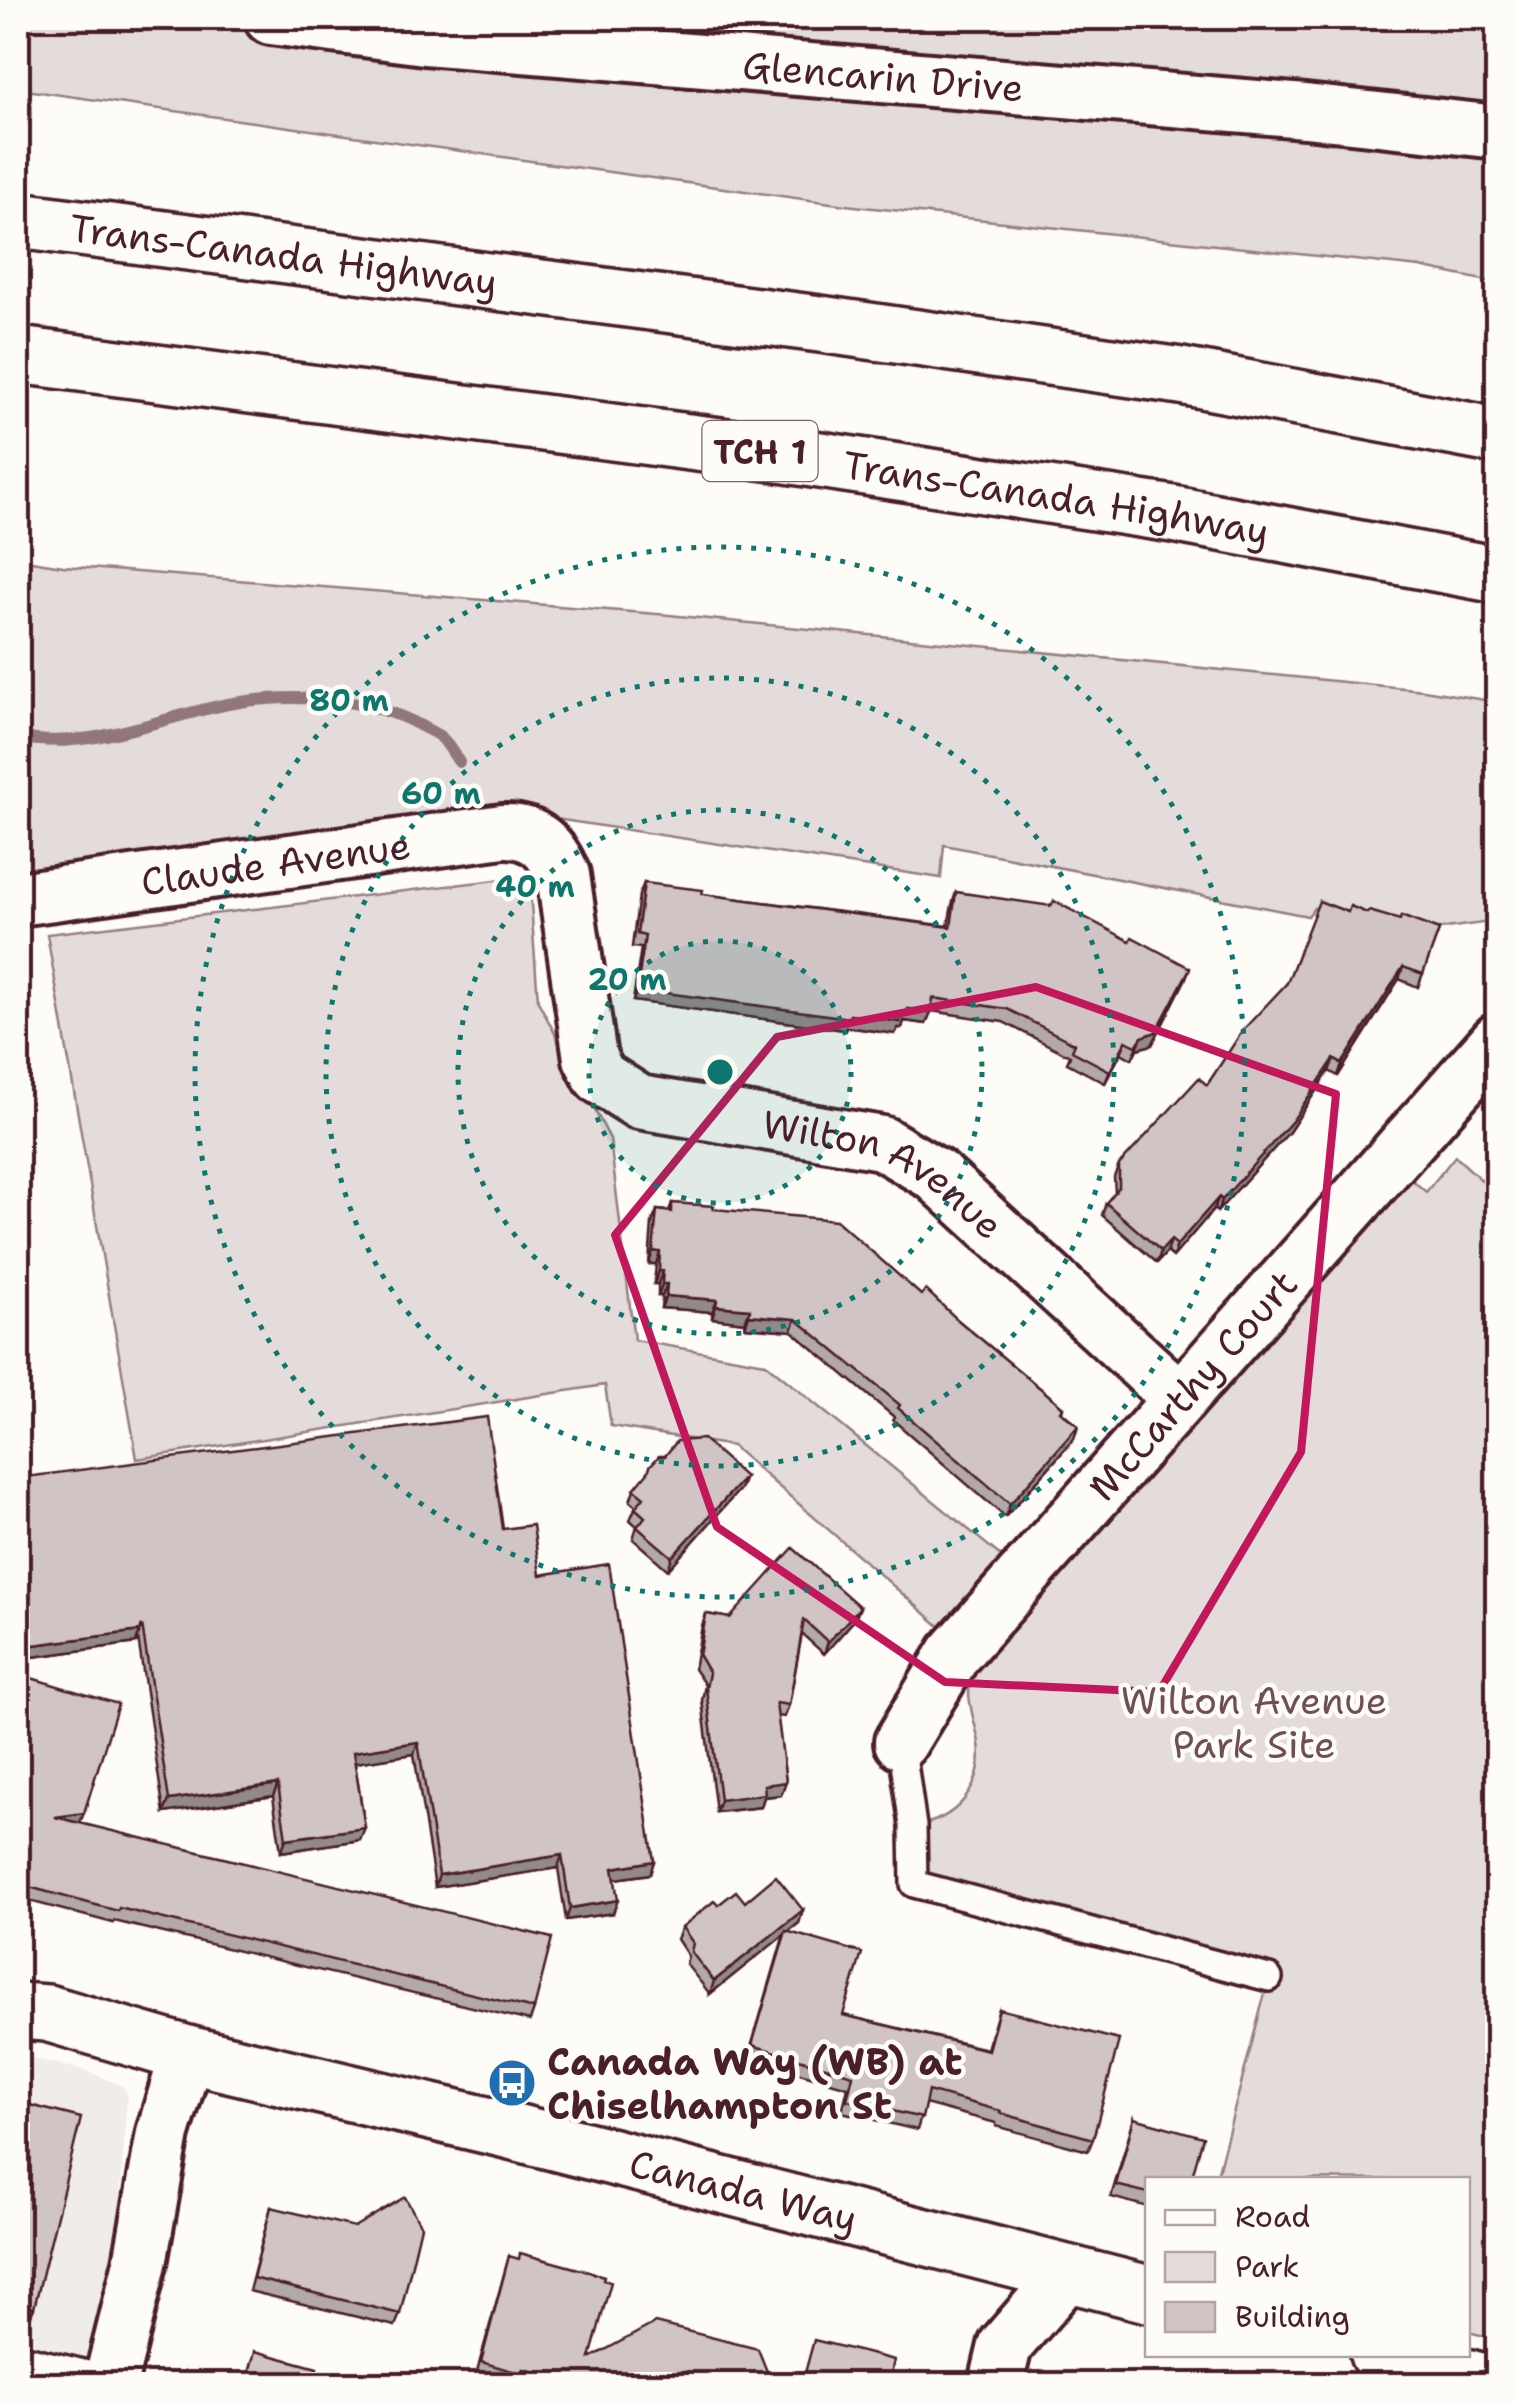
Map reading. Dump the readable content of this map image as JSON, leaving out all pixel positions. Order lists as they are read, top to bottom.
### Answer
{
  "streets": {
    "main road": ["Trans-Canada Highway", "TCH 1", "Canada Way"],
    "street": [
      "Glencarin Drive",
      "Claude Avenue",
      "Wilton Avenue",
      "McCarthy Court"
    ]
  },
  "crossings": [
    ["Claude Avenue", "Wilton Avenue"],
    ["Wilton Avenue", "McCarthy Court"]
  ],
  "parks": ["Wilton Avenue Park Site"],
  "places": {
    "bus stop": ["Canada Way (WB) at Chiselhampton St"]
  },
  "legend": ["Road", "Park", "Building"],
  "rings": [
    "80 m",
    "60 m",
    "40 m",
    "20 m"
  ]
}
